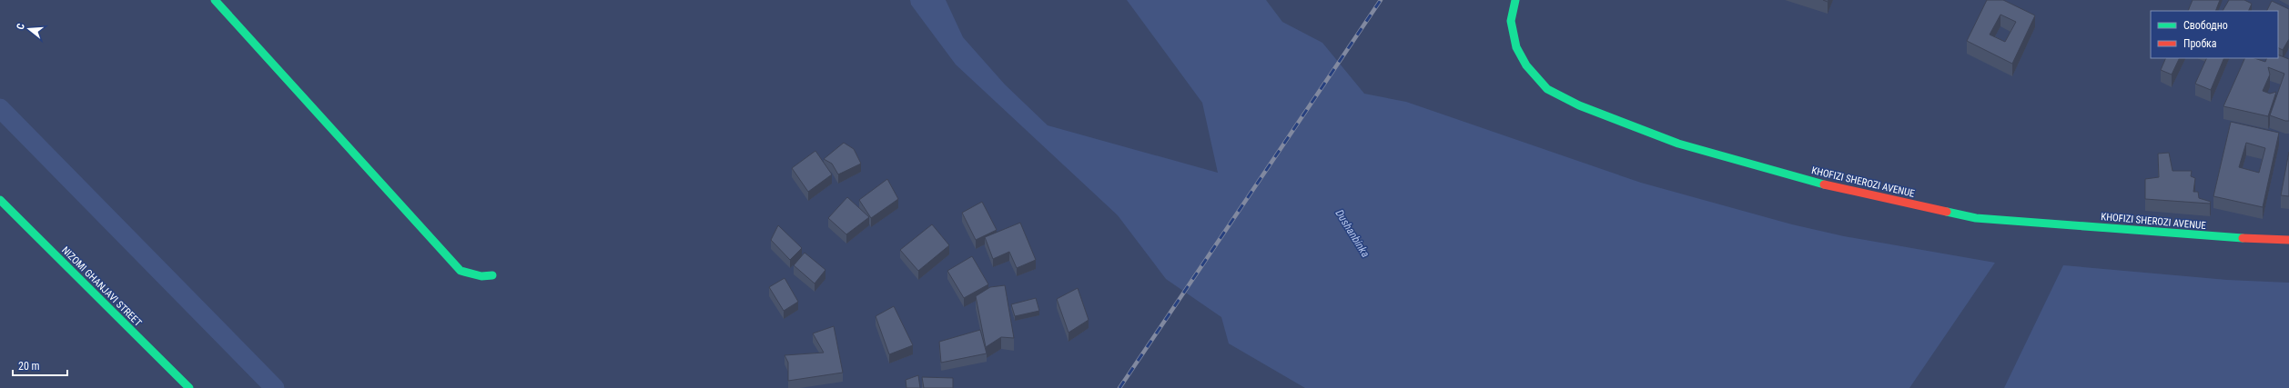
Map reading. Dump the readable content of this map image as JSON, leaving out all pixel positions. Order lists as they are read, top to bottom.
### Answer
{
  "streets": {
    "main road": ["KHOFIZI SHEROZI AVENUE", "NIZOMI GHANJAVI STREET"]
  },
  "water": ["Dushanbinka"],
  "legend": ["Свободно", "Пробка"],
  "scale_bar": "20 m",
  "north": "left"
}
